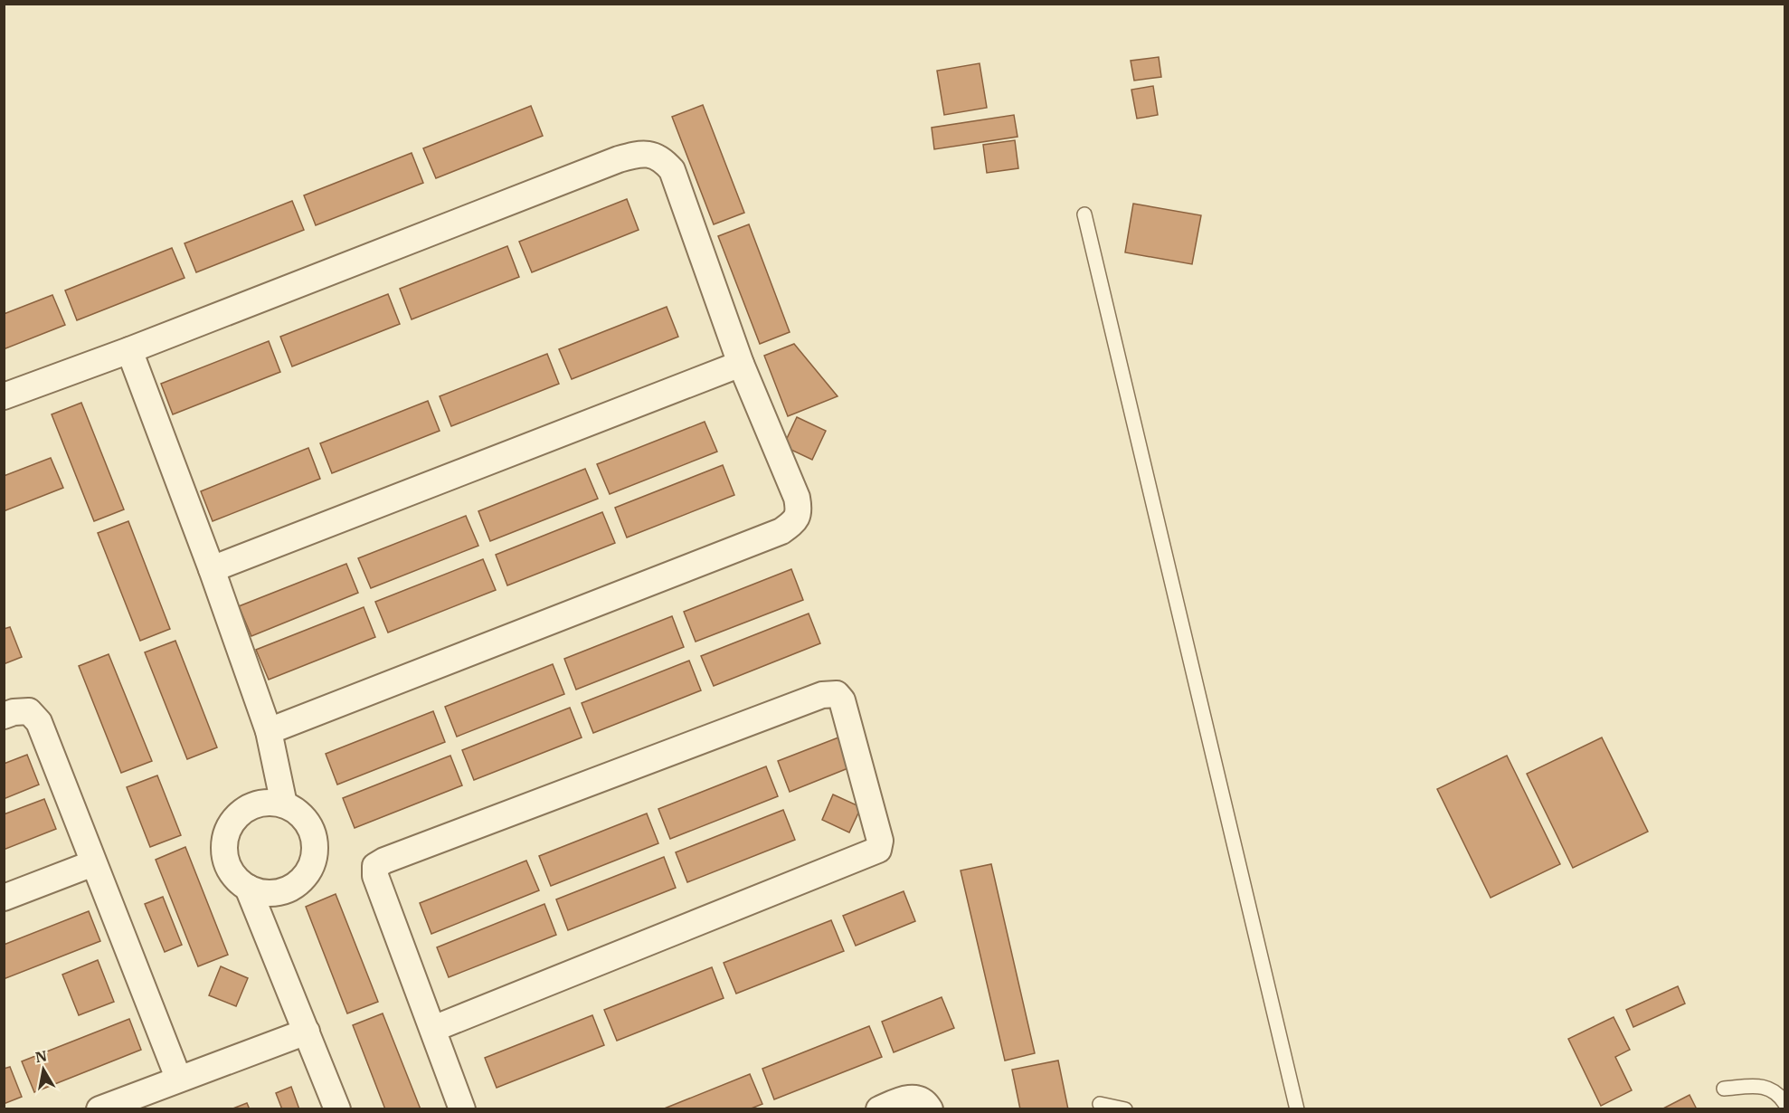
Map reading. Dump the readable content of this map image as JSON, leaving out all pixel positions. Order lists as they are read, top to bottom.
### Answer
{
  "north": "top"
}
